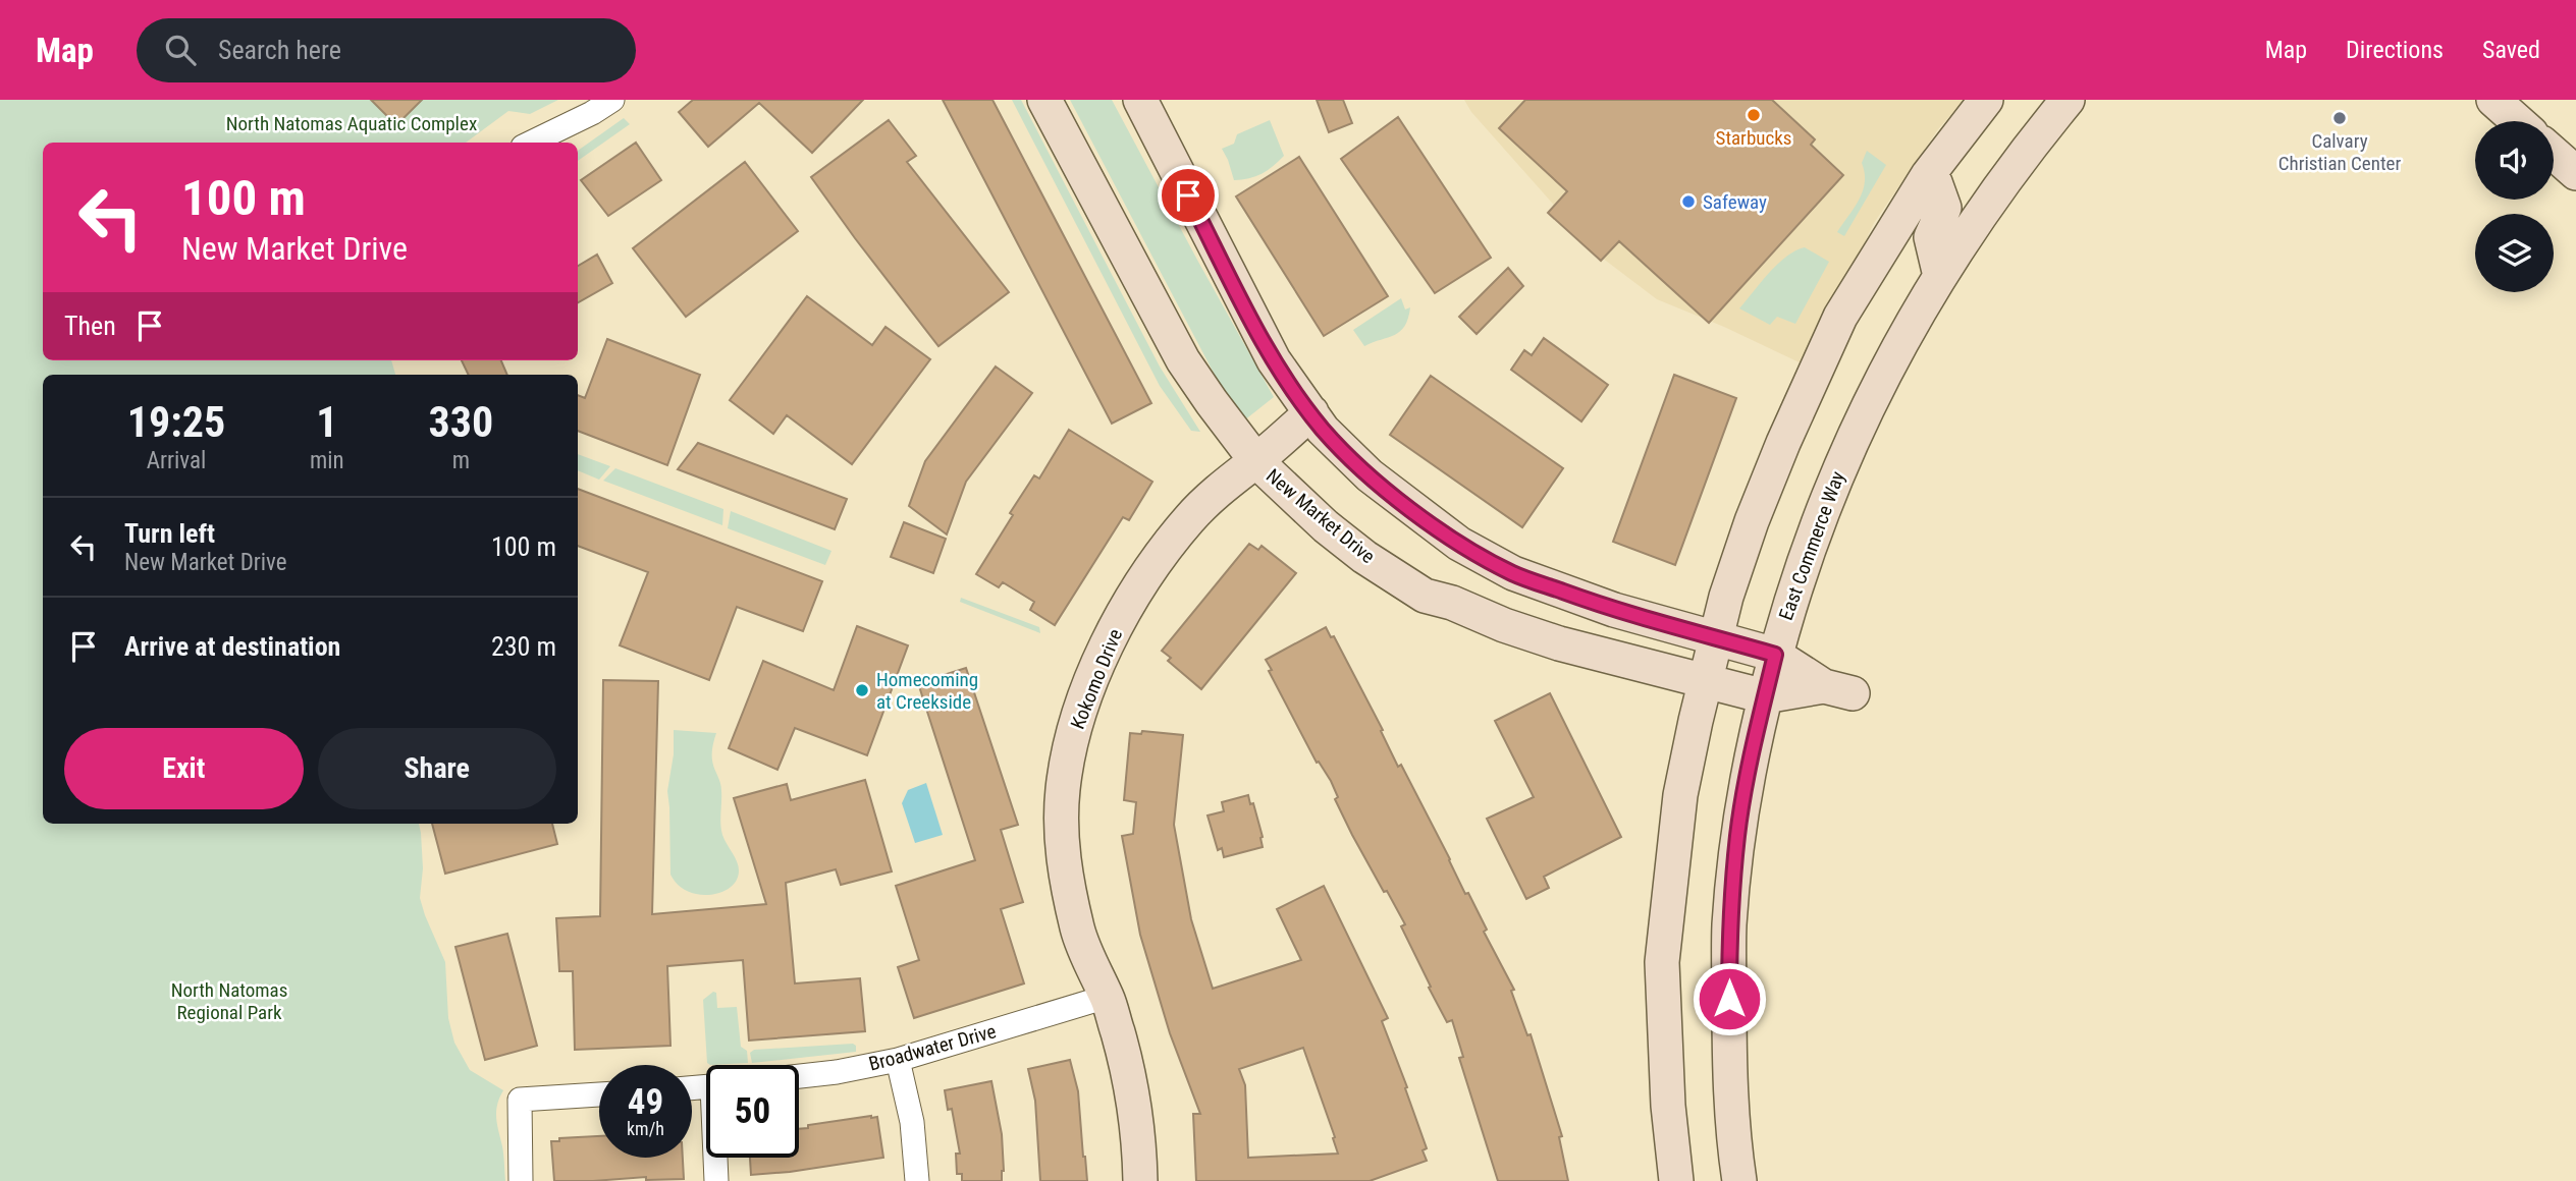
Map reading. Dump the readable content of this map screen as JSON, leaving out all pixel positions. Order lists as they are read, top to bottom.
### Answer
{
  "streets": {
    "street": [
      "New Market Drive",
      "East Commerce Way",
      "Kokomo Drive",
      "Broadwater Drive"
    ]
  },
  "crossings": [
    ["New Market Drive", "East Commerce Way"],
    ["New Market Drive", "Kokomo Drive"],
    ["Kokomo Drive", "Broadwater Drive"]
  ],
  "parks": ["North Natomas Aquatic Complex", "North Natomas Regional Park"],
  "places": [
    "Starbucks",
    "Calvary Christian Center",
    "Safeway",
    "Homecoming at Creekside"
  ],
  "page": {
    "header": "Map",
    "search": "Search here",
    "nav": ["Map", "Directions", "Saved"],
    "turn": ["100 m", "New Market Drive"],
    "then": "Then",
    "eta": [
      "19:25",
      "Arrival",
      "1",
      "min",
      "330",
      "m"
    ],
    "list": [
      {
        "name": "Turn left",
        "note": "New Market Drive",
        "value": "100 m"
      },
      {
        "name": "Arrive at destination",
        "value": "230 m"
      }
    ],
    "buttons": ["Exit", "Share"],
    "speed": "49 km/h",
    "limit": "50"
  }
}
